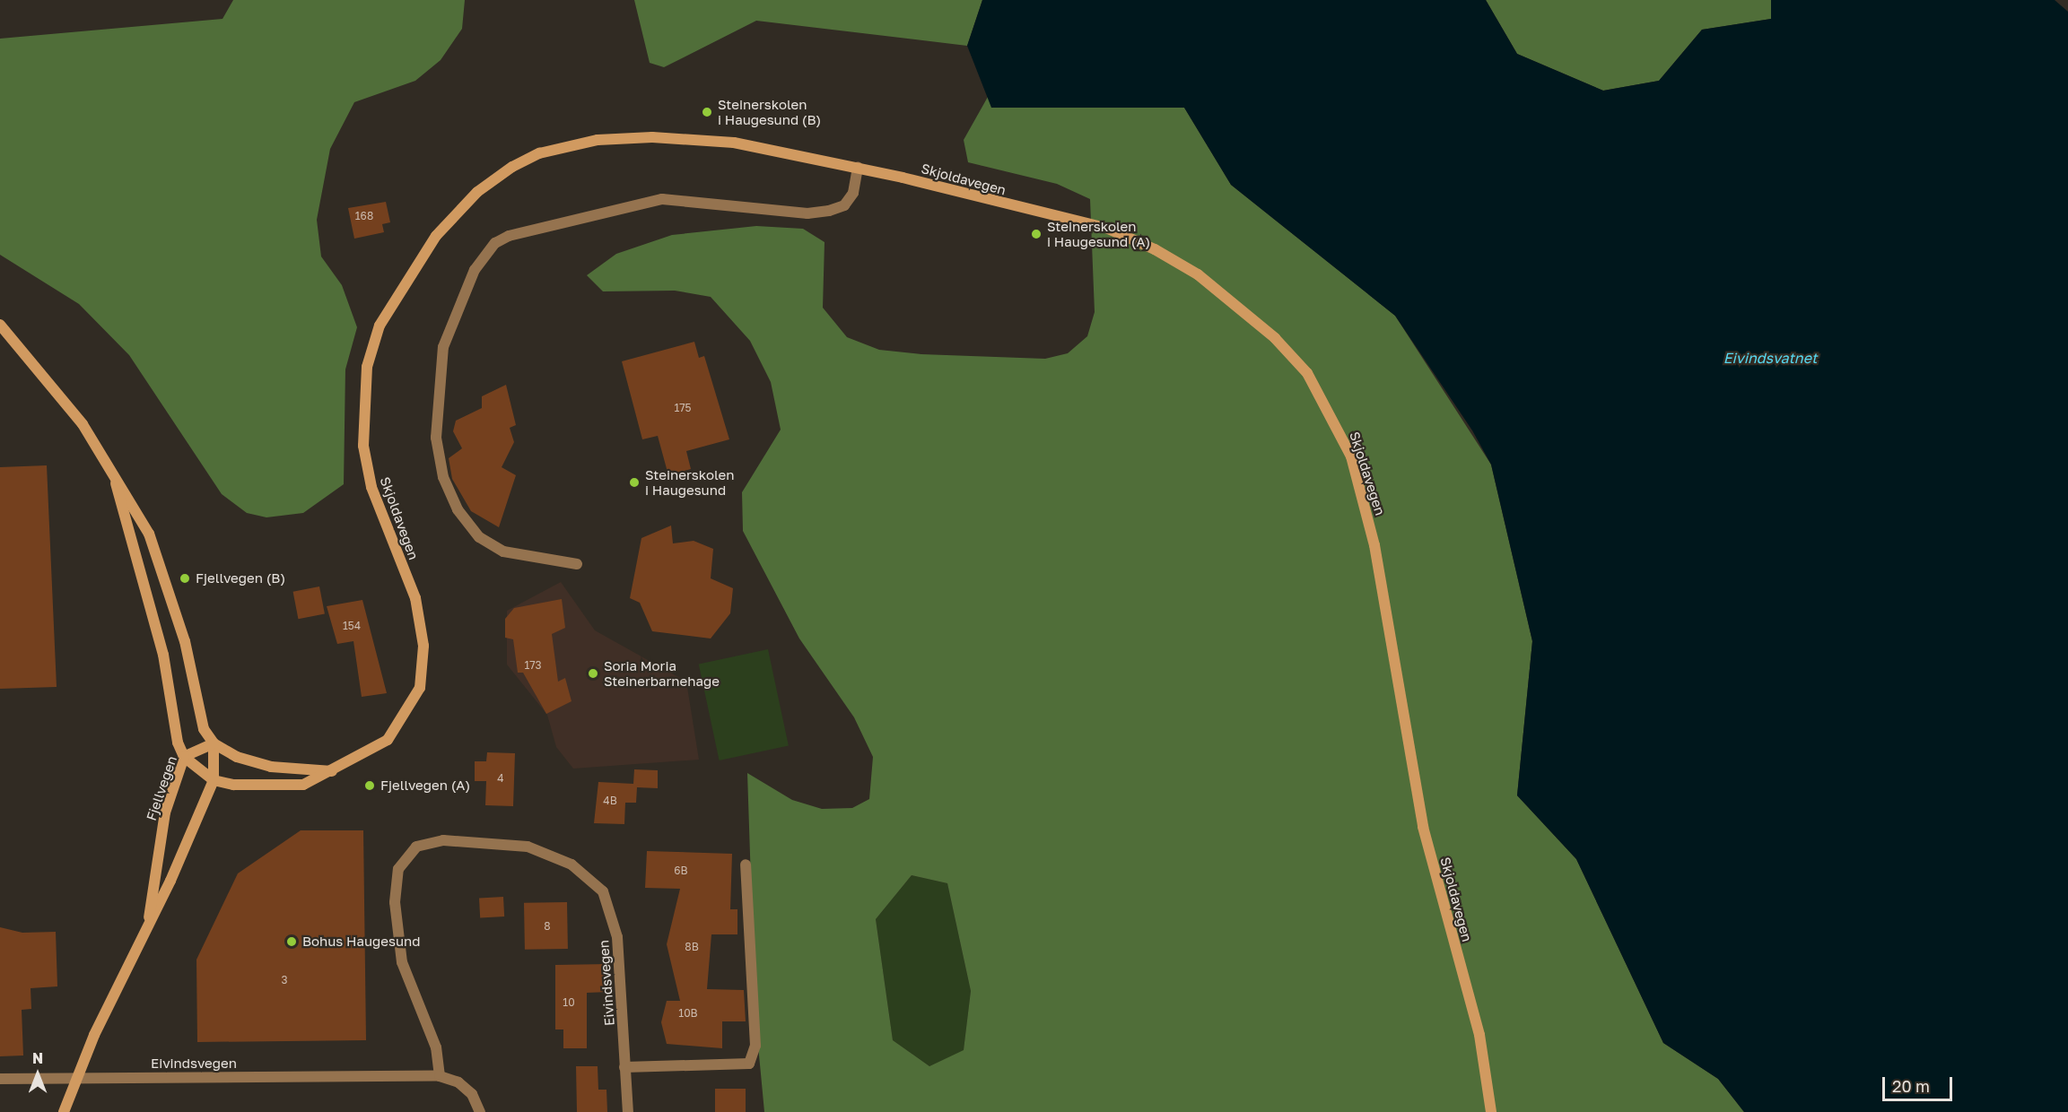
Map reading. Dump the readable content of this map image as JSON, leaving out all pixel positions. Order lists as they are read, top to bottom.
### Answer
{
  "streets": {
    "main road": ["Skjoldavegen", "Fjellvegen"],
    "street": ["Eivindsvegen"]
  },
  "crossings": [
    ["Skjoldavegen", "Fjellvegen"],
    ["Fjellvegen", "Eivindsvegen"]
  ],
  "water": ["Eivindsvatnet"],
  "places": [
    "Steinerskolen i Haugesund (B)",
    "Steinerskolen i Haugesund (A)",
    "Steinerskolen i Haugesund",
    "Fjellvegen (B)",
    "Soria Moria Steinerbarnehage",
    "Fjellvegen (A)",
    "Bohus Haugesund"
  ],
  "house_numbers": [
    "168",
    "175",
    "154",
    "173",
    "4",
    "4B",
    "6B",
    "8",
    "8B",
    "3",
    "10",
    "10B"
  ],
  "scale_bar": "20 m",
  "north": "top"
}
